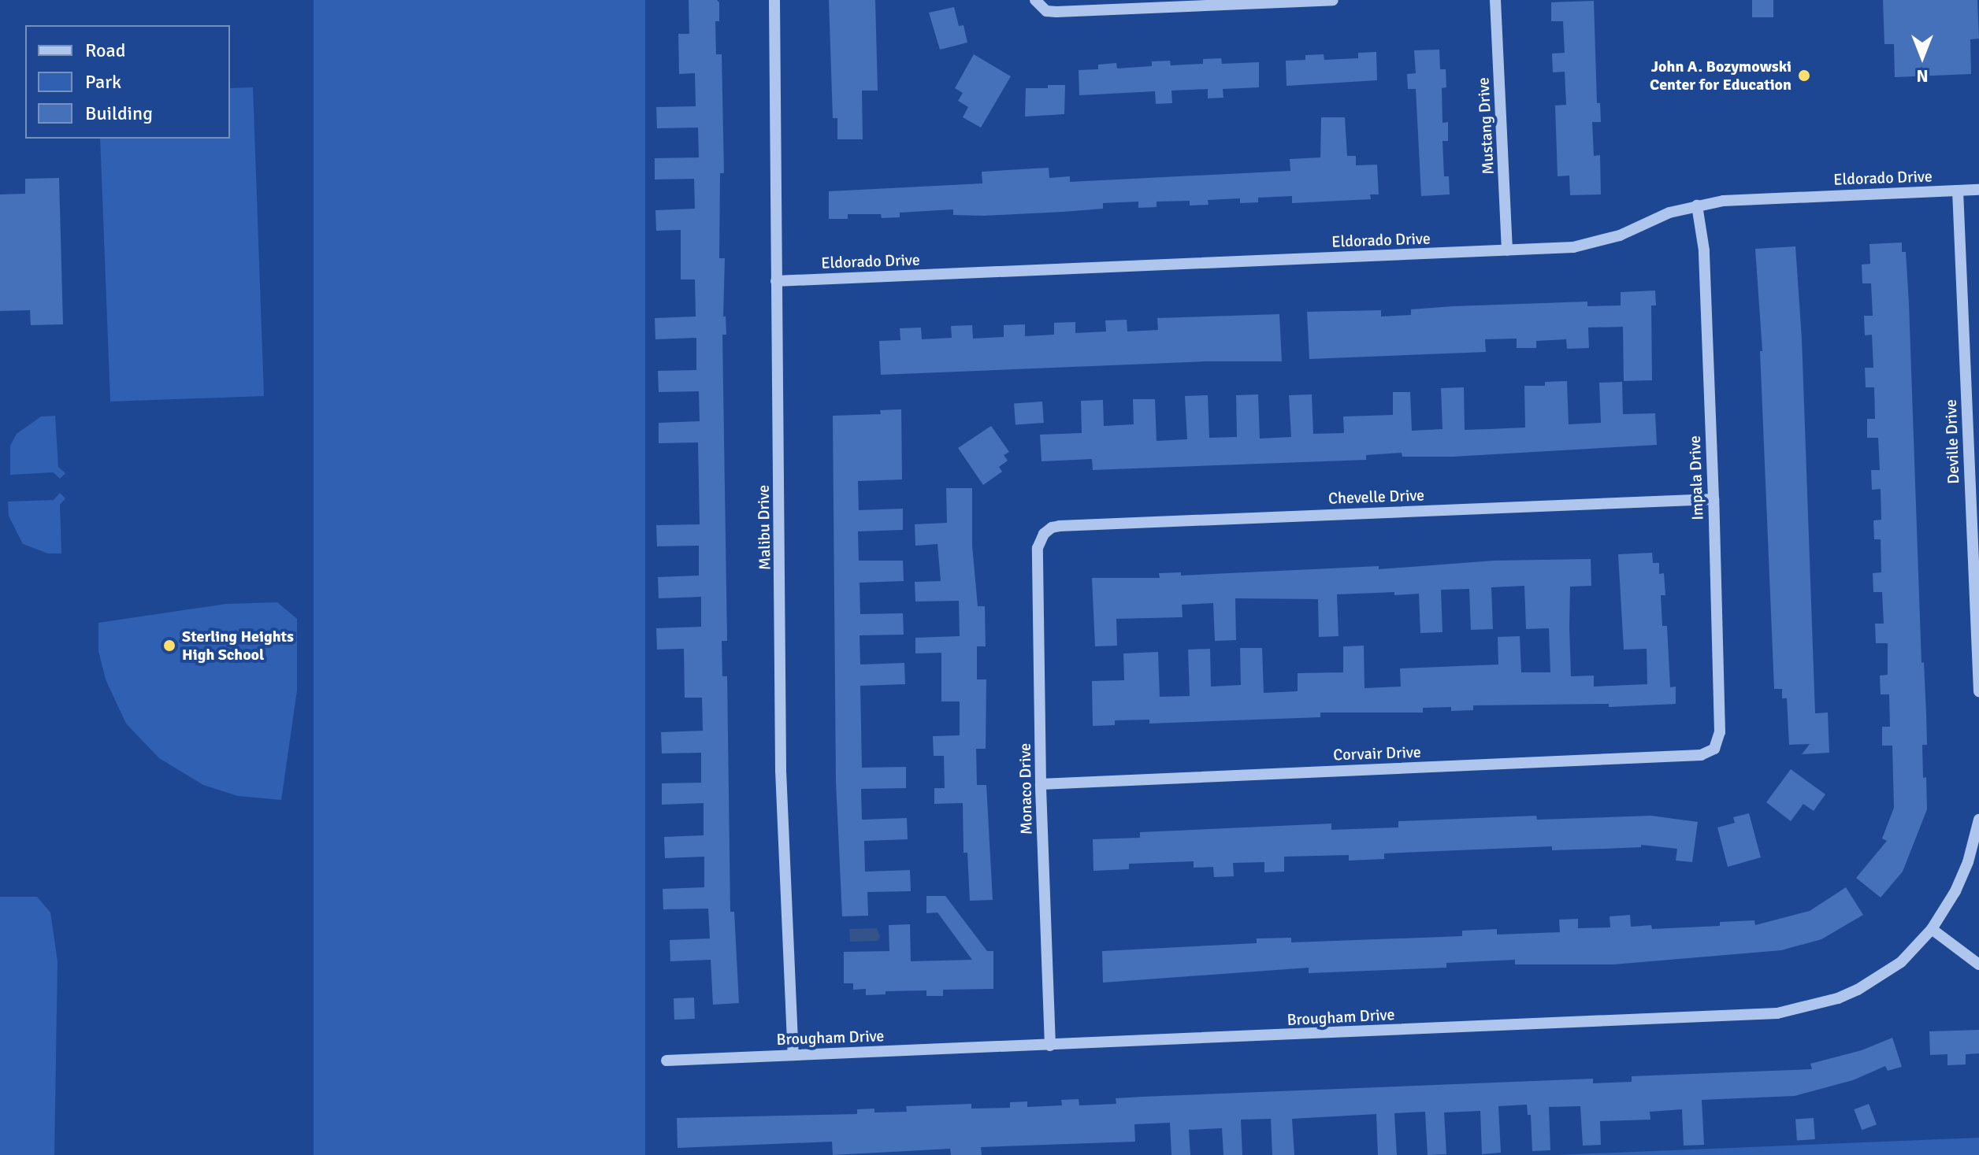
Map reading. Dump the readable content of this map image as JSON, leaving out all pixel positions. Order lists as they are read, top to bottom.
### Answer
{
  "streets": {
    "street": [
      "Mustang Drive",
      "Eldorado Drive",
      "Deville Drive",
      "Impala Drive",
      "Chevelle Drive",
      "Malibu Drive",
      "Corvair Drive",
      "Monaco Drive",
      "Brougham Drive"
    ]
  },
  "crossings": [
    ["Mustang Drive", "Eldorado Drive"],
    ["Eldorado Drive", "Deville Drive"],
    ["Eldorado Drive", "Impala Drive"],
    ["Eldorado Drive", "Malibu Drive"],
    ["Impala Drive", "Chevelle Drive"],
    ["Impala Drive", "Corvair Drive"],
    ["Chevelle Drive", "Monaco Drive"],
    ["Malibu Drive", "Brougham Drive"],
    ["Corvair Drive", "Monaco Drive"],
    ["Monaco Drive", "Brougham Drive"]
  ],
  "places": ["John A. Bozymowski Center for Education", "Sterling Heights High School"],
  "legend": ["Road", "Park", "Building"],
  "north": "bottom"
}
